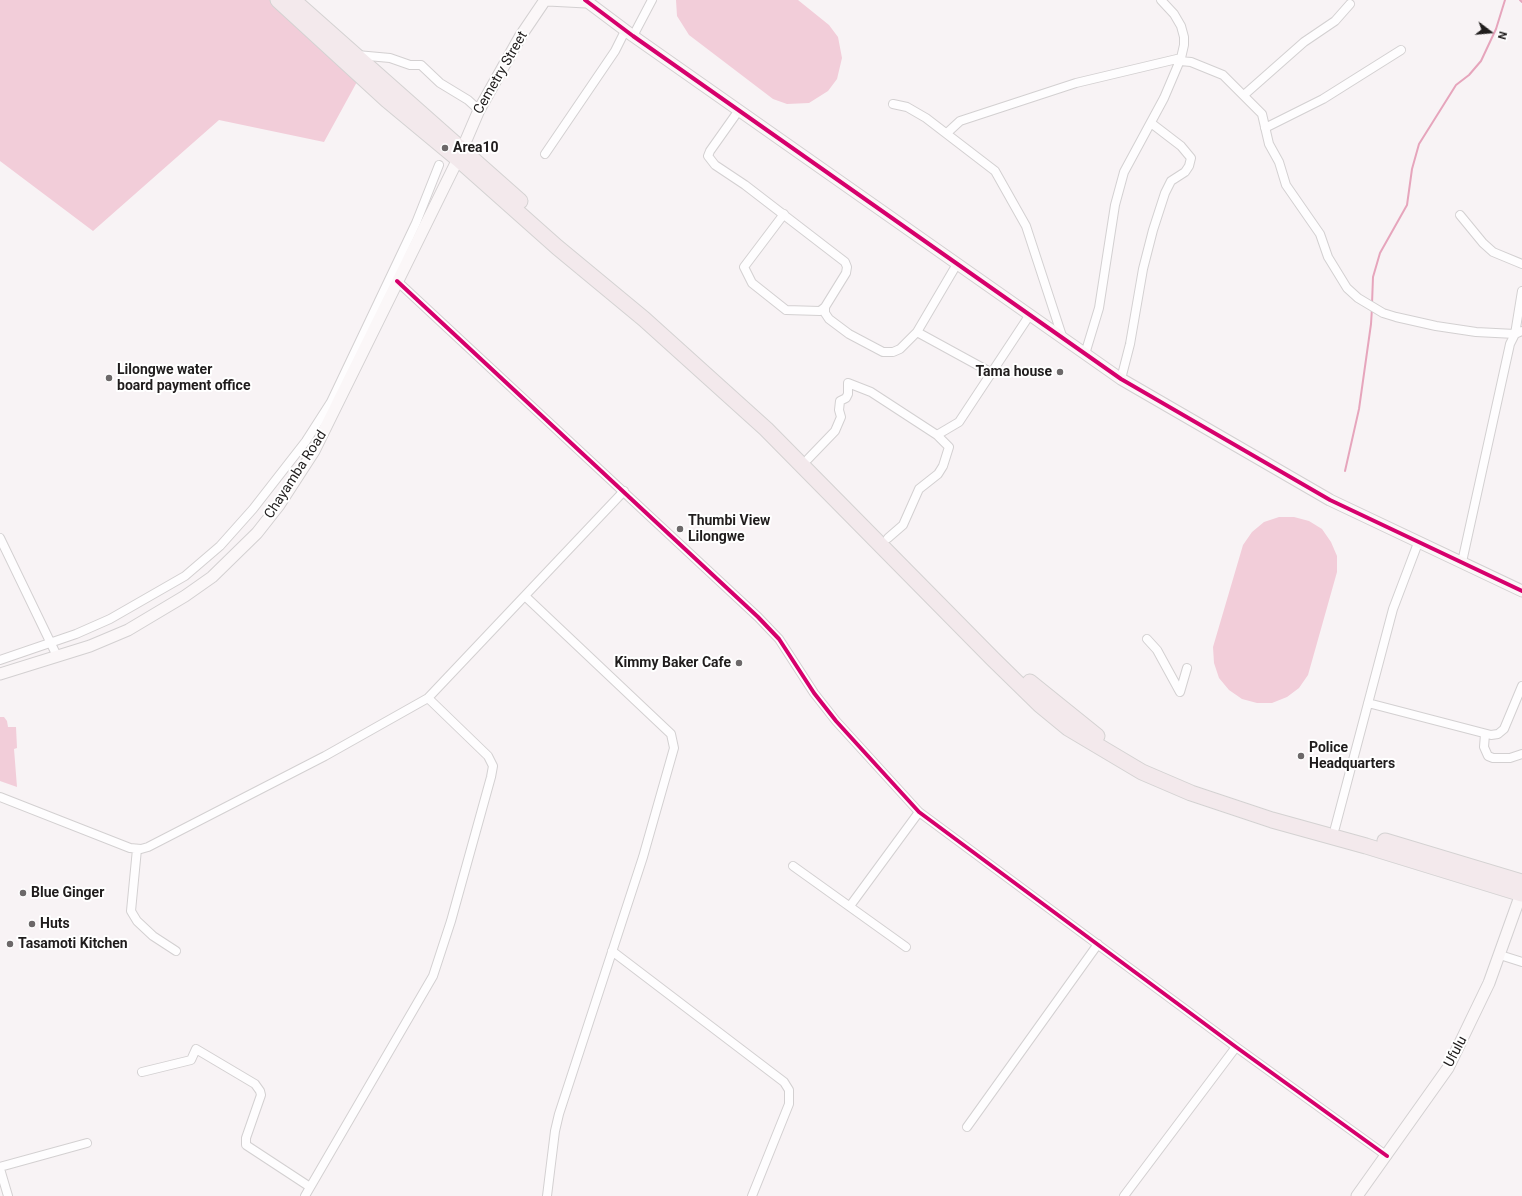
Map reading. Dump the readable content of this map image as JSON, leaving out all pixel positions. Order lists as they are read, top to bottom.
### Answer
{
  "streets": {
    "street": ["Cemetry Street", "Chayamba Road", "Ufulu"]
  },
  "crossings": [
    ["Cemetry Street", "Chayamba Road"]
  ],
  "places": [
    "Area10",
    "Tama house",
    "Lilongwe water board payment office",
    "Thumbi View Lilongwe",
    "Kimmy Baker Cafe",
    "Police Headquarters",
    "Blue Ginger",
    "Huts",
    "Tasamoti Kitchen"
  ],
  "north": "right"
}
